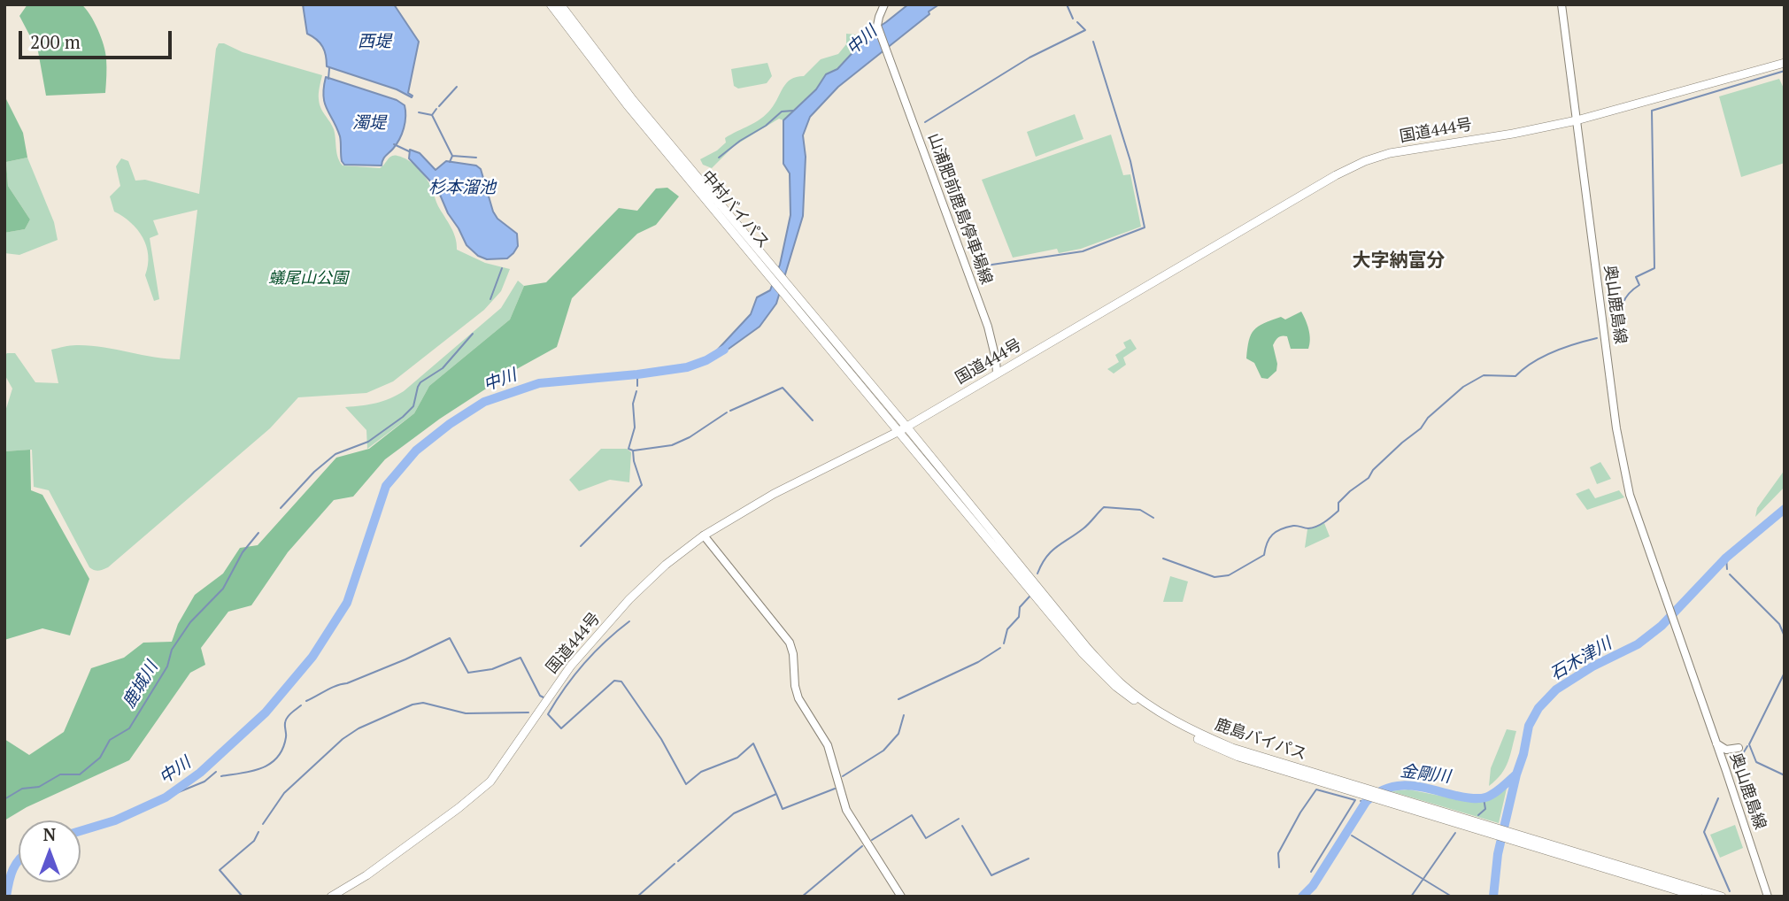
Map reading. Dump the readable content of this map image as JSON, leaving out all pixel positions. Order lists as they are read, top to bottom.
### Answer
{
  "streets": {
    "highway": ["国道444号", "中村バイパス", "鹿島バイパス"],
    "main road": ["山浦肥前鹿島停車場線", "奥山鹿島線"]
  },
  "crossings": [
    ["国道444号", "山浦肥前鹿島停車場線"],
    ["国道444号", "中村バイパス"],
    ["国道444号", "奥山鹿島線"],
    ["国道444号", "鹿島バイパス"],
    ["中村バイパス", "鹿島バイパス"]
  ],
  "districts": ["大字納富分"],
  "water": [
    "中川",
    "西堤",
    "濁堤",
    "杉本溜池",
    "石木津川",
    "鹿城川",
    "金剛川"
  ],
  "parks": ["蟻尾山公園"],
  "scale_bar": "200 m",
  "north": "top"
}
